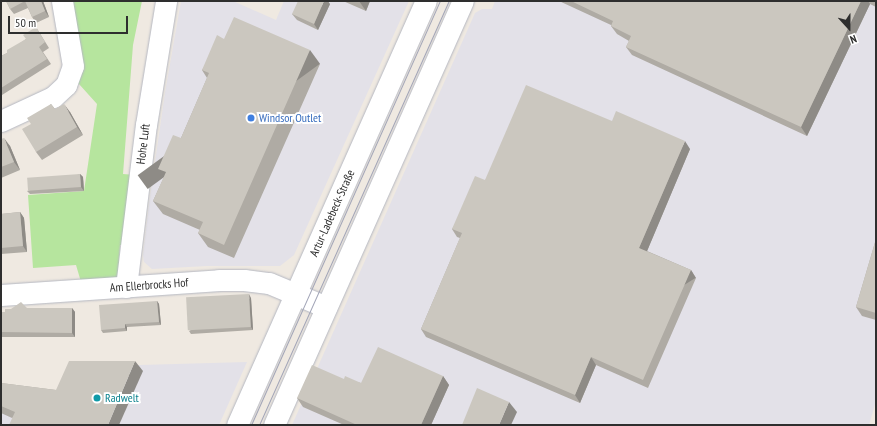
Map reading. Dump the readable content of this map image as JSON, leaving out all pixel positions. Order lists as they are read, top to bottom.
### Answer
{
  "streets": {
    "street": ["Hohe Luft", "Artur-Ladebeck-Straße", "Am Ellerbrocks Hof"]
  },
  "crossings": [
    ["Hohe Luft", "Am Ellerbrocks Hof"],
    ["Artur-Ladebeck-Straße", "Am Ellerbrocks Hof"]
  ],
  "places": ["Windsor Outlet", "Radwelt"],
  "scale_bar": "50 m",
  "north": "bottom"
}
